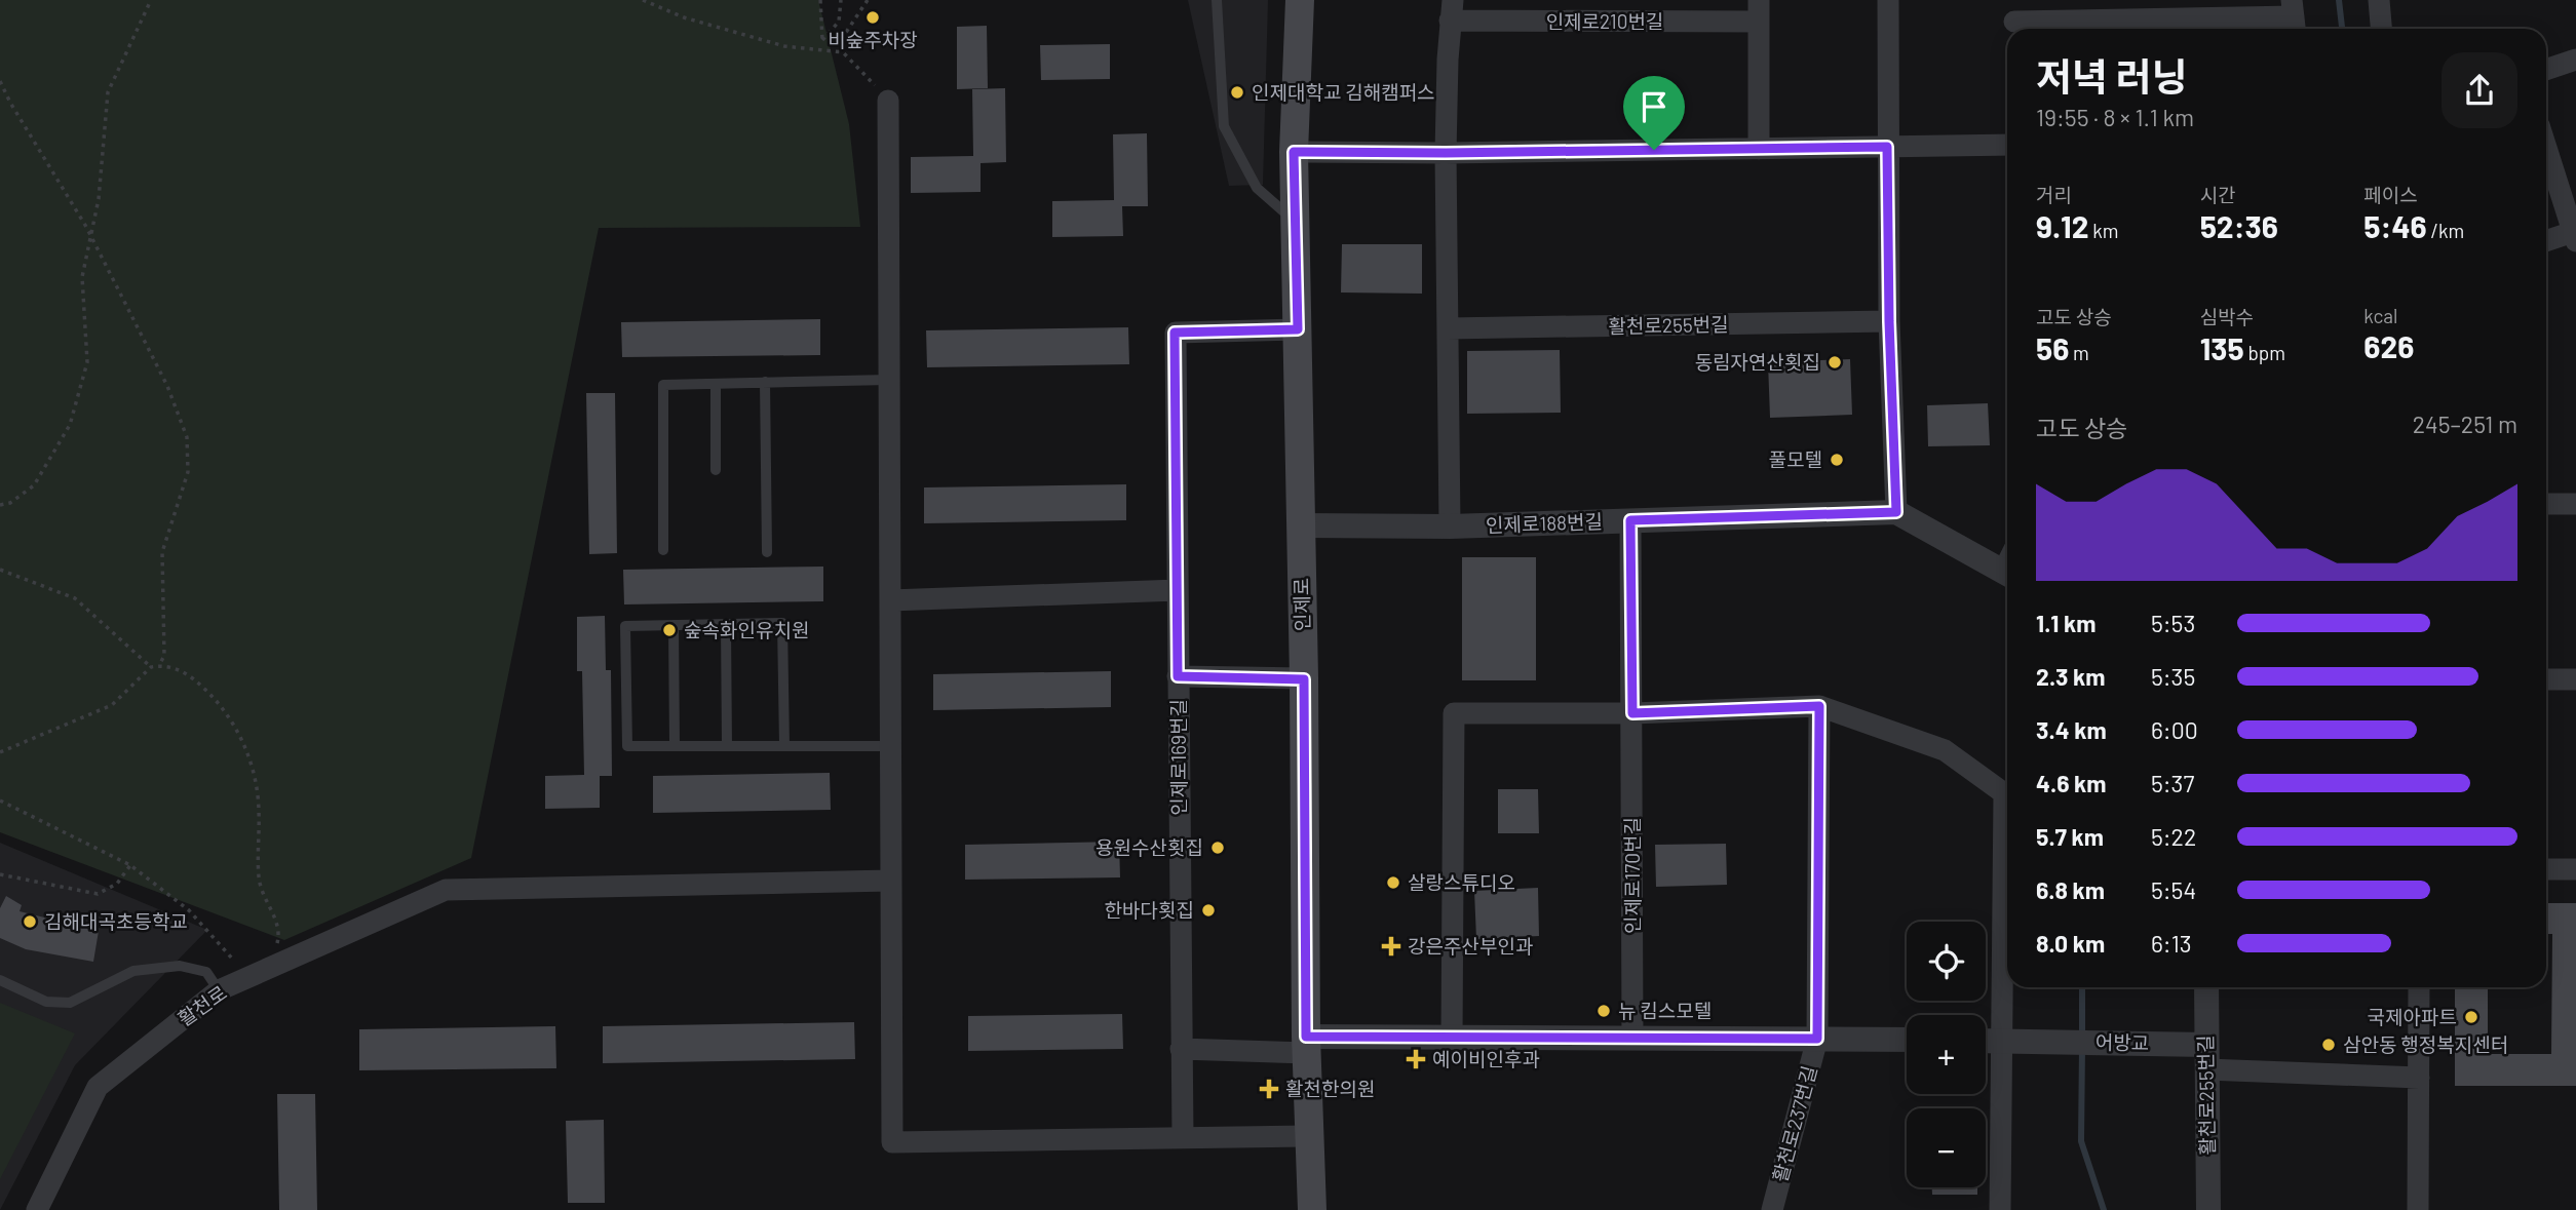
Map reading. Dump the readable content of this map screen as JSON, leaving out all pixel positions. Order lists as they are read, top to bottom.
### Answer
{
  "streets": {
    "main road": ["인제로"],
    "street": [
      "인제로210번길",
      "활천로255번길",
      "인제로188번길",
      "인제로169번길",
      "인제로170번길",
      "활천로",
      "어방교",
      "활천로237번길"
    ]
  },
  "crossings": [
    ["활천로255번길", "어방교"],
    ["인제로188번길", "인제로"],
    ["인제로188번길", "인제로170번길"],
    ["인제로", "인제로169번길"]
  ],
  "places": {
    "other": [
      "비숲주차장",
      "인제대학교 김해캠퍼스",
      "동림자연산횟집",
      "풀모텔",
      "숲속화인유치원",
      "용원수산횟집",
      "살랑스튜디오",
      "한바다횟집",
      "김해대곡초등학교",
      "뉴 킴스모텔",
      "국제아파트",
      "삼안동 행정복지센터"
    ],
    "health": ["강은주산부인과", "예이비인후과", "활천한의원"]
  },
  "page": {
    "heading": ["저녁 러닝", "19:55 · 8 × 1.1 km"],
    "stats": [
      ["거리", "9.12 km"],
      ["시간", "52:36"],
      ["페이스", "5:46 /km"],
      ["고도 상승", "56 m"],
      ["심박수", "135 bpm"],
      ["kcal", "626"]
    ],
    "chart": ["고도 상승", "245–251 m"],
    "list": [
      {
        "name": "1.1 km",
        "note": "5:53"
      },
      {
        "name": "2.3 km",
        "note": "5:35"
      },
      {
        "name": "3.4 km",
        "note": "6:00"
      },
      {
        "name": "4.6 km",
        "note": "5:37"
      },
      {
        "name": "5.7 km",
        "note": "5:22"
      },
      {
        "name": "6.8 km",
        "note": "5:54"
      },
      {
        "name": "8.0 km",
        "note": "6:13"
      }
    ],
    "map_buttons": ["+", "−"]
  }
}
